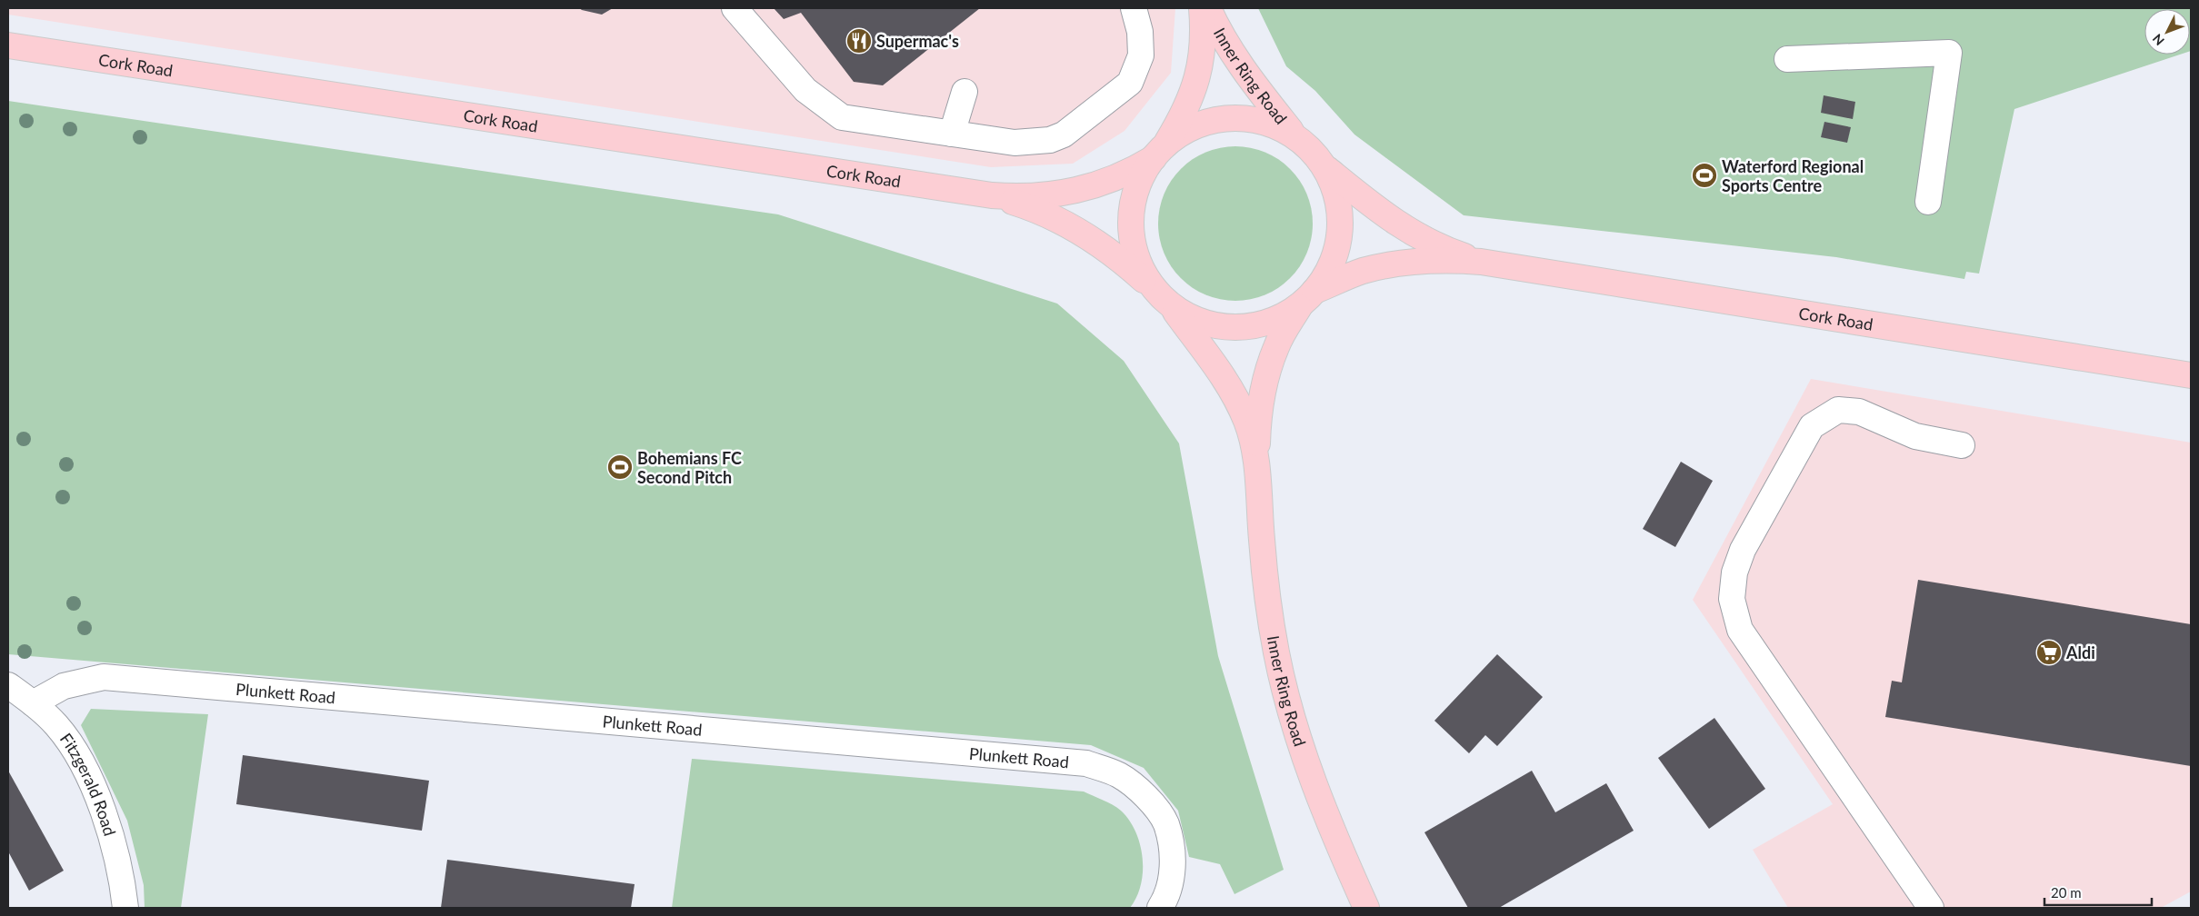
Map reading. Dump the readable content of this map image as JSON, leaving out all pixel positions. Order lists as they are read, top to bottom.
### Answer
{
  "streets": {
    "main road": ["Cork Road", "Inner Ring Road"],
    "street": ["Plunkett Road", "Fitzgerald Road"]
  },
  "crossings": [
    ["Plunkett Road", "Fitzgerald Road"]
  ],
  "places": {
    "restaurant": ["Supermac's"],
    "sports": ["Waterford Regional Sports Centre", "Bohemians FC Second Pitch"],
    "supermarket": ["Aldi"]
  },
  "scale_bar": "20 m",
  "north": "bottom left"
}
